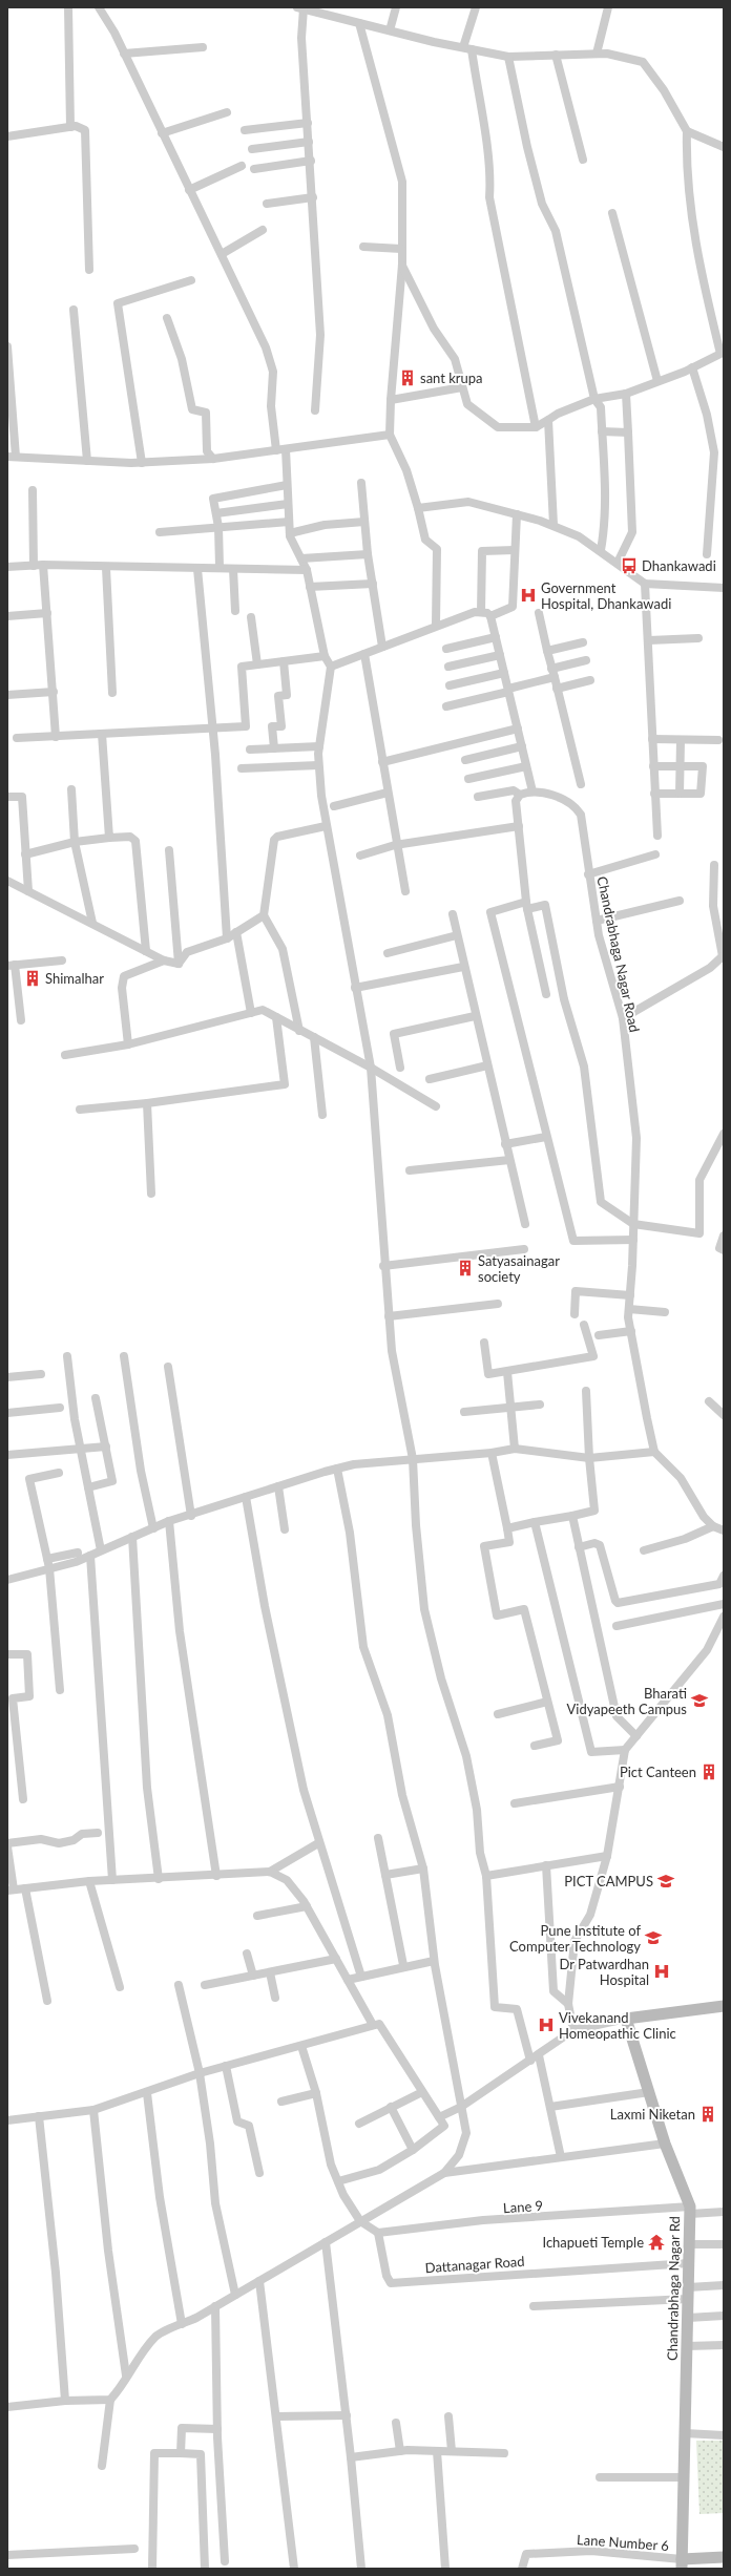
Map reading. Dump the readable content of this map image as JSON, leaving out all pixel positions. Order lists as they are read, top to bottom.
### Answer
{
  "streets": {
    "street": [
      "Chandrabhaga Nagar Road",
      "Lane 9",
      "Dattanagar Road",
      "Chandrabhaga Nagar Rd",
      "Lane Number 6"
    ]
  },
  "crossings": [
    ["Lane 9", "Dattanagar Road"],
    ["Lane 9", "Chandrabhaga Nagar Rd"],
    ["Dattanagar Road", "Chandrabhaga Nagar Rd"],
    ["Chandrabhaga Nagar Rd", "Lane Number 6"]
  ],
  "places": {
    "building": [
      "sant krupa",
      "Shimalhar",
      "Satyasainagar society",
      "Pict Canteen",
      "Laxmi Niketan"
    ],
    "bus stop": ["Dhankawadi"],
    "hospital": ["Government Hospital, Dhankawadi", "Dr Patwardhan Hospital", "Vivekanand Homeopathic Clinic"],
    "school or university": ["Bharati Vidyapeeth Campus", "PICT CAMPUS", "Pune Institute of Computer Technology"],
    "temple": ["Ichapueti Temple"]
  }
}
